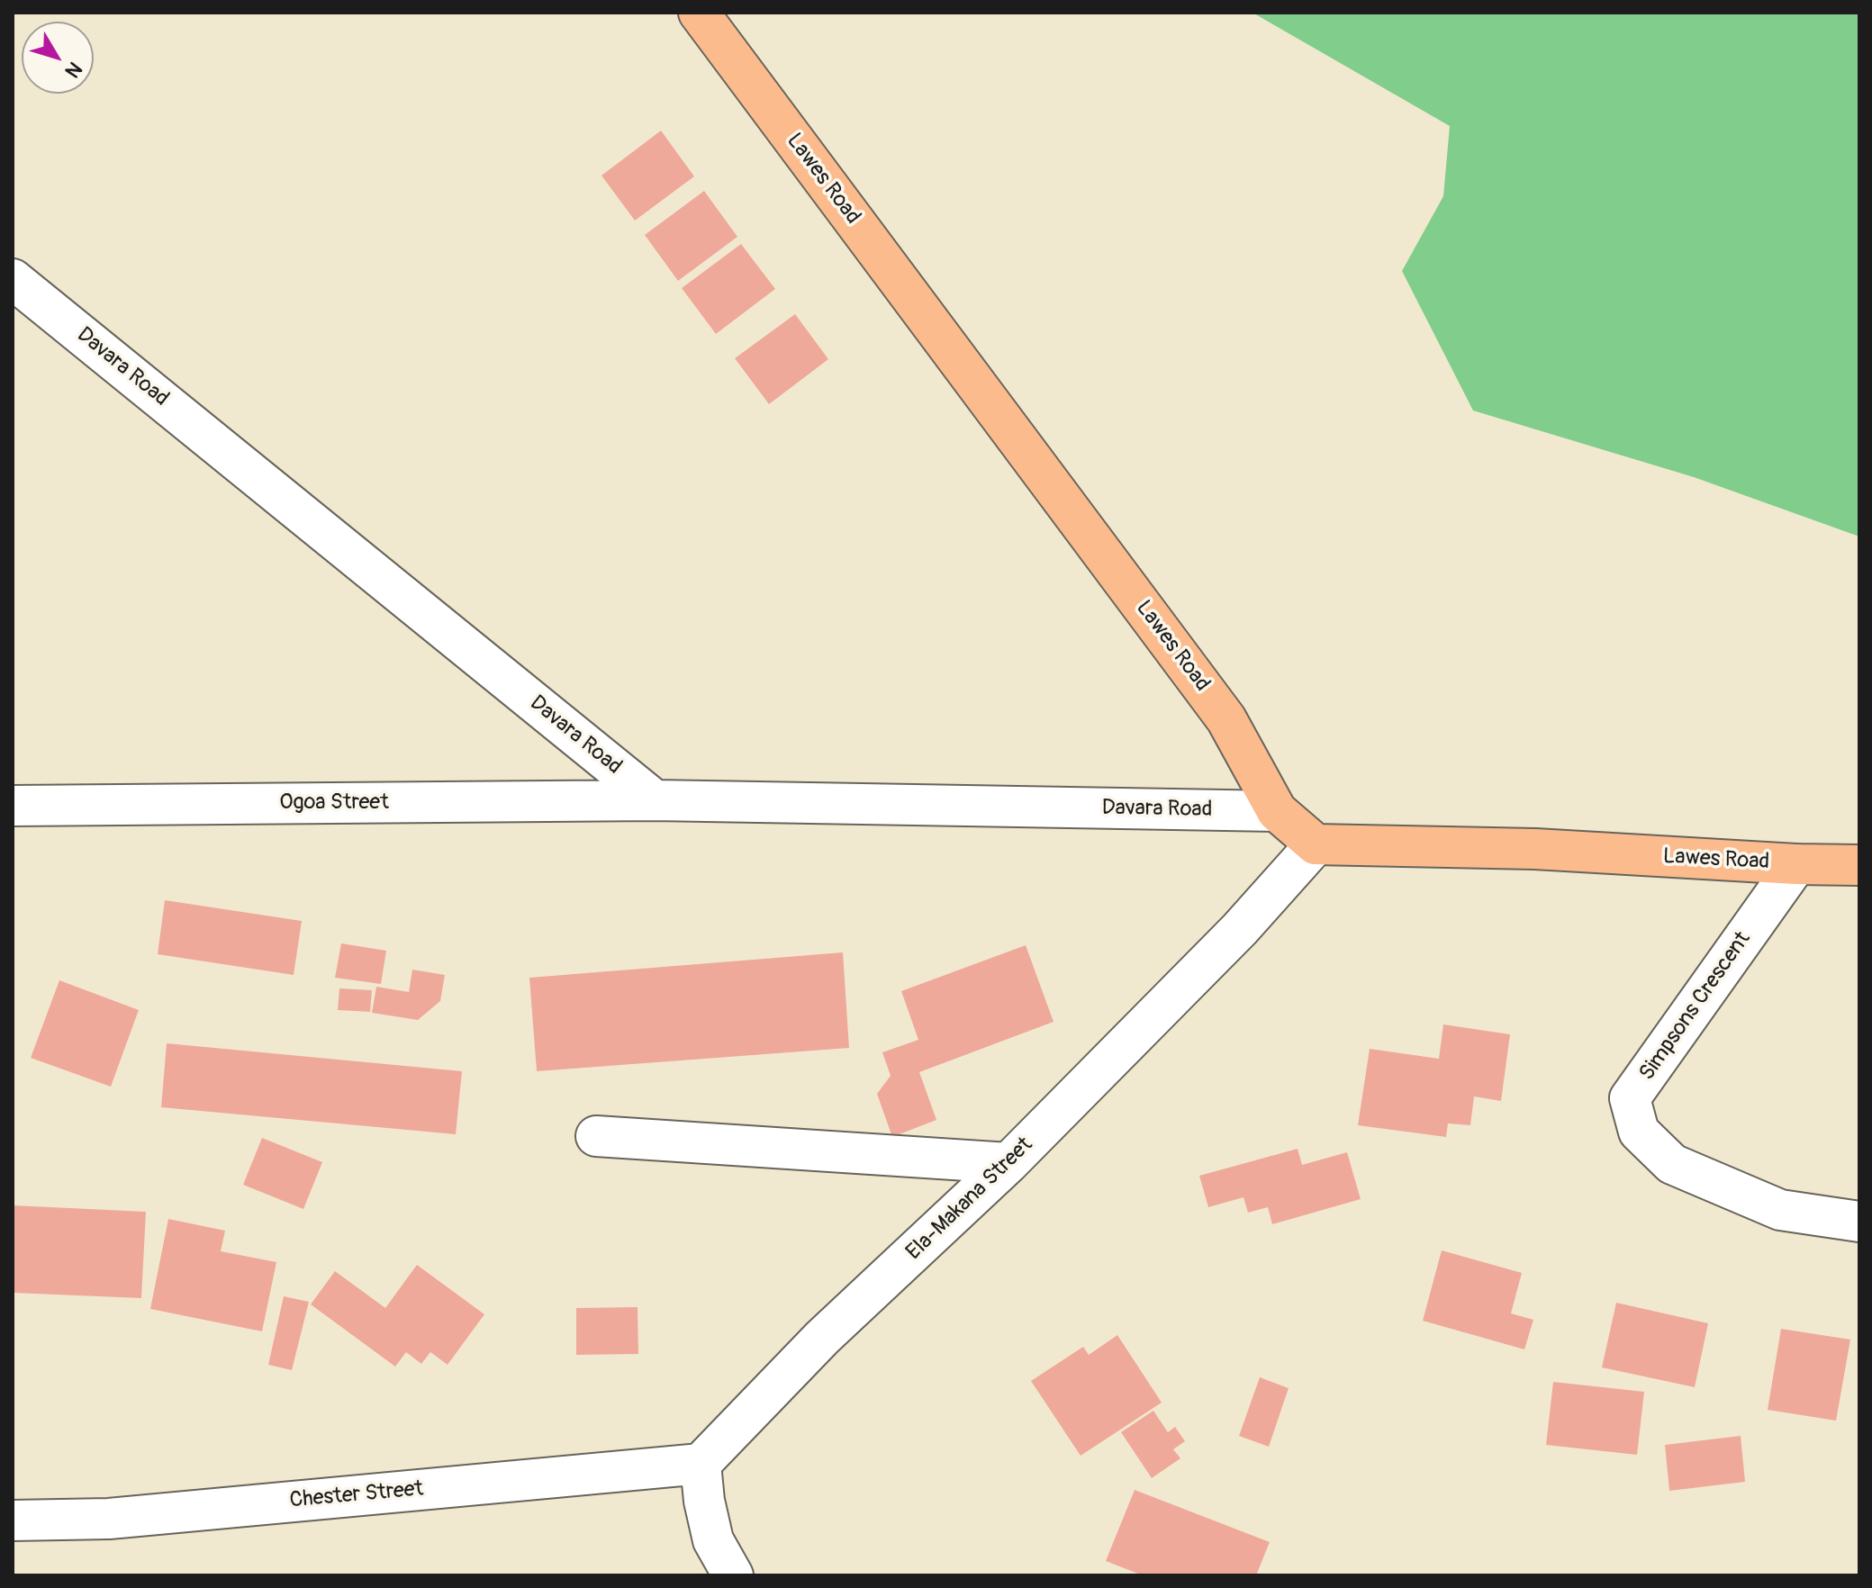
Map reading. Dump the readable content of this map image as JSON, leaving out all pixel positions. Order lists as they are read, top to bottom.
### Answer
{
  "streets": {
    "main road": ["Lawes Road"],
    "street": [
      "Davara Road",
      "Ogoa Street",
      "Simpsons Crescent",
      "Ela-Makana Street",
      "Chester Street"
    ]
  },
  "crossings": [
    ["Lawes Road", "Davara Road"],
    ["Lawes Road", "Simpsons Crescent"],
    ["Lawes Road", "Ela-Makana Street"],
    ["Davara Road", "Ogoa Street"],
    ["Ela-Makana Street", "Chester Street"]
  ],
  "north": "bottom right"
}
